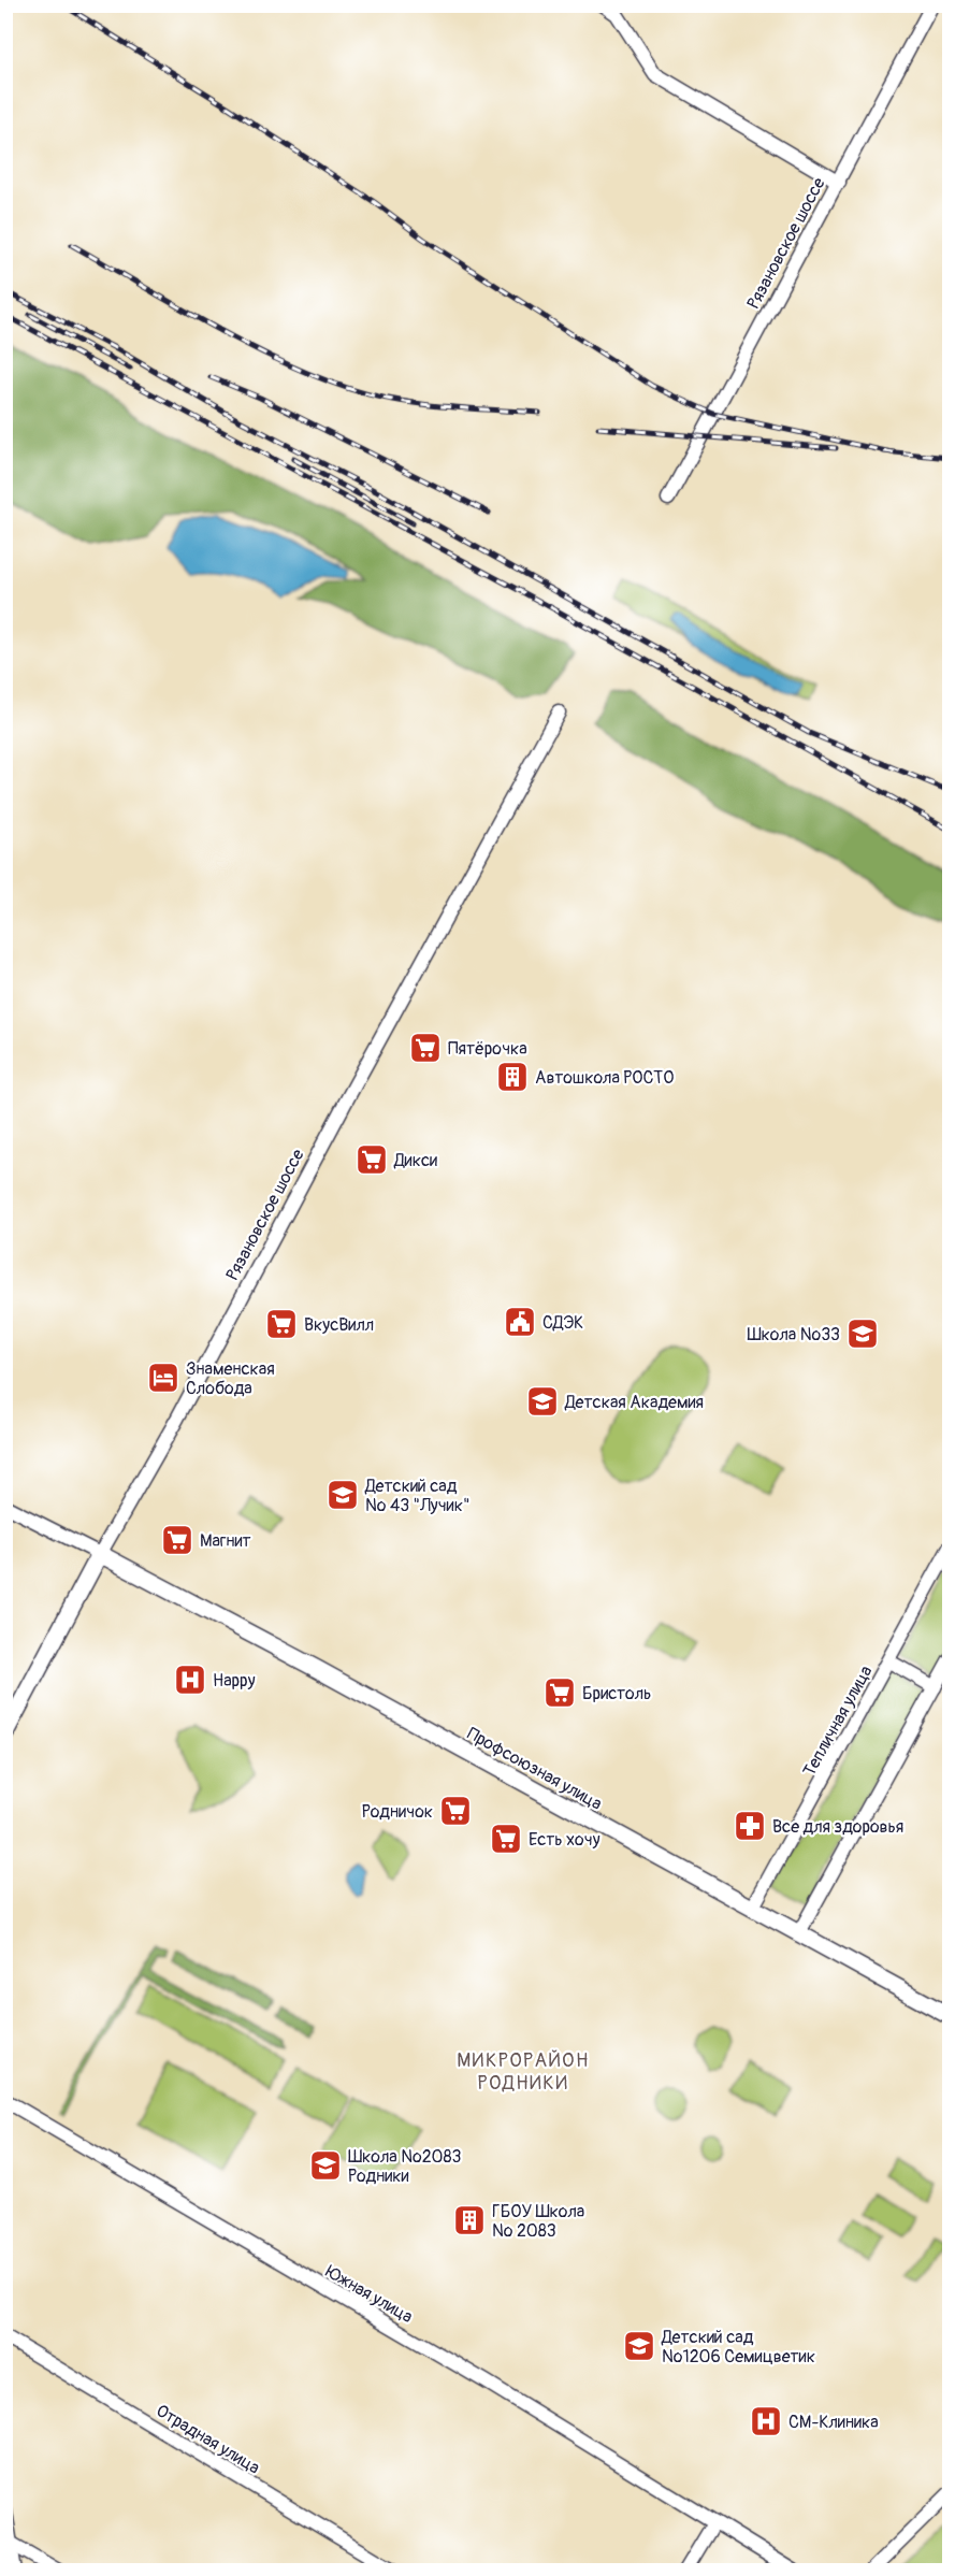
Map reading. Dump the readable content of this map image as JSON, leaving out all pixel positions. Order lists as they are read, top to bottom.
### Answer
{
  "streets": {
    "main road": ["Рязановское шоссе", "Профсоюзная улица"],
    "street": ["Тепличная улица", "Южная улица", "Отрадная улица"]
  },
  "crossings": [
    ["Рязановское шоссе", "Профсоюзная улица"],
    ["Тепличная улица", "Профсоюзная улица"]
  ],
  "districts": ["МИКРОРАЙОН РОДНИКИ"],
  "places": {
    "supermarket": [
      "Пятёрочка",
      "Дикси",
      "ВкусВилл",
      "Магнит",
      "Бристоль",
      "Родничок",
      "Есть хочу"
    ],
    "building": ["Автошкола РОСТО", "ГБОУ Школа № 2083"],
    "public building": ["СДЭК"],
    "school or university": [
      "Школа №33",
      "Детская Академия",
      "Детский сад № 43 \"Лучик\"",
      "Школа №2083 Родники",
      "Детский сад №1206 Семицветик"
    ],
    "hotel": ["Знаменская Слобода"],
    "hospital": ["Happy", "СМ-Клиника"],
    "pharmacy": ["Все для здоровья"]
  }
}
